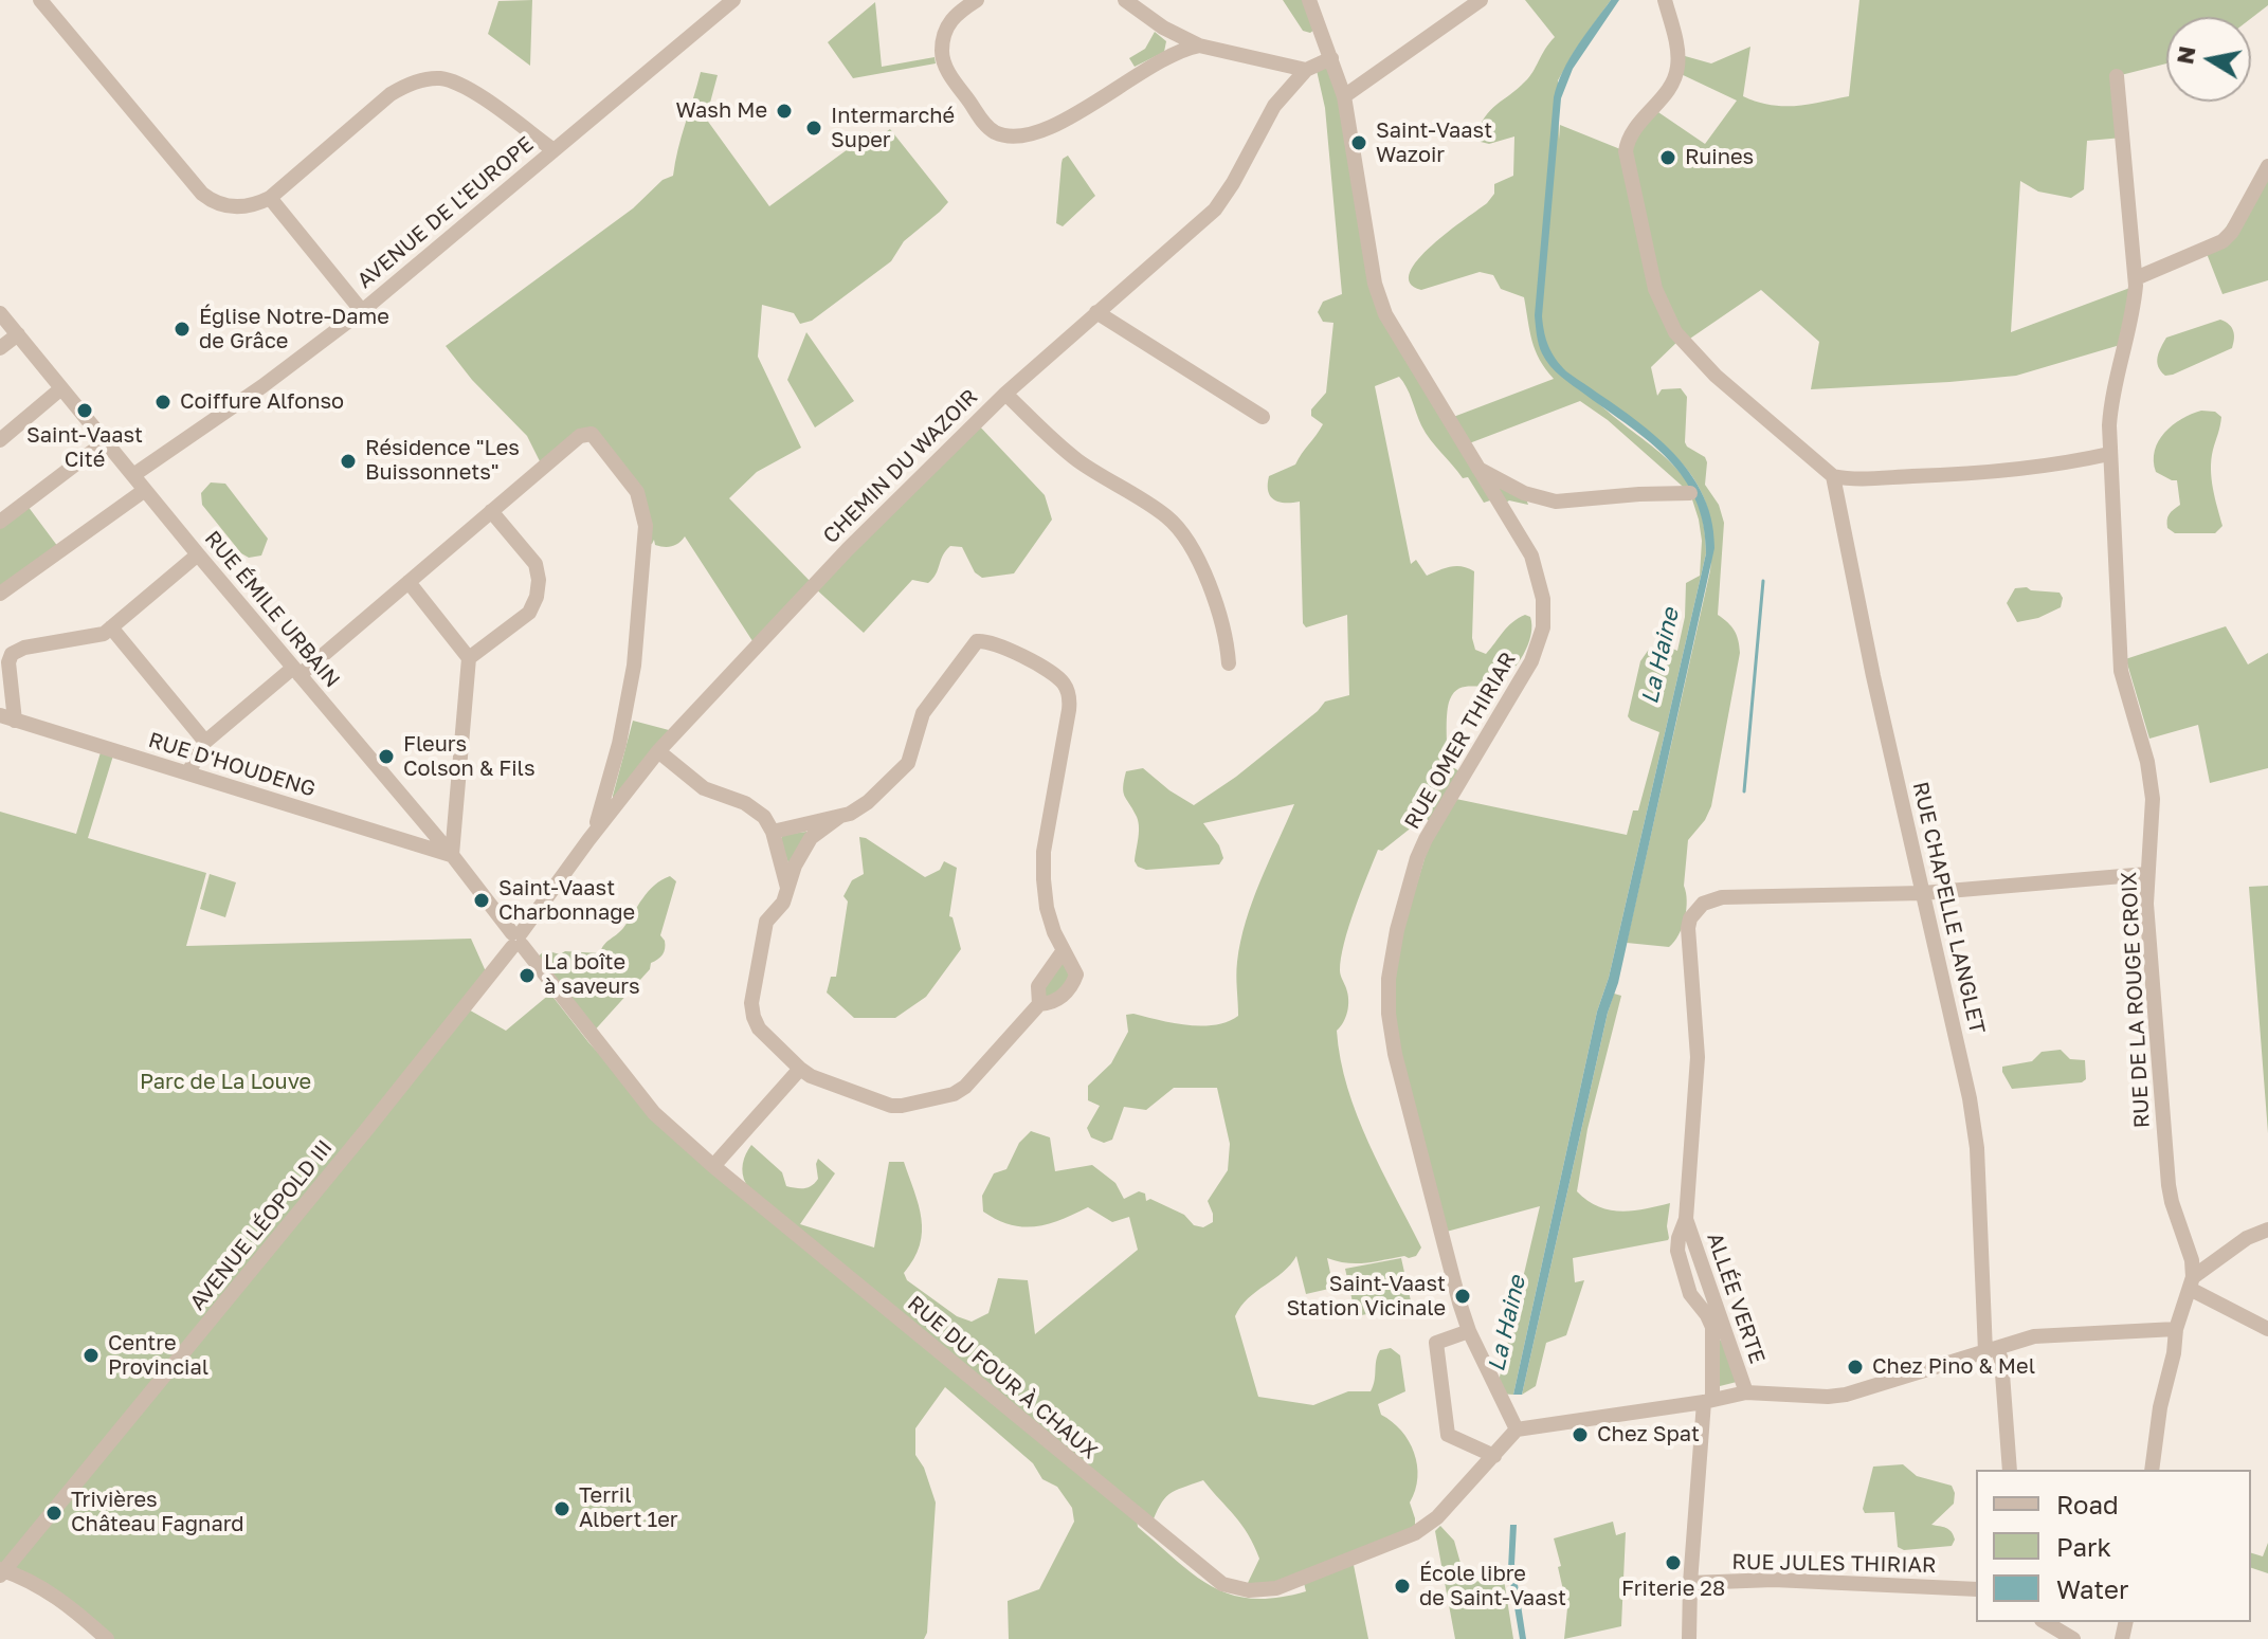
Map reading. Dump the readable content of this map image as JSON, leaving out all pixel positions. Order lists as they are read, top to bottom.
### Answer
{
  "streets": {
    "street": [
      "AVENUE DE L'EUROPE",
      "CHEMIN DU WAZOIR",
      "RUE ÉMILE URBAIN",
      "RUE OMER THIRIAR",
      "RUE D'HOUDENG",
      "RUE CHAPELLE LANGLET",
      "RUE DE LA ROUGE CROIX",
      "AVENUE LÉOPOLD III",
      "ALLÉE VERTE",
      "RUE DU FOUR À CHAUX",
      "RUE JULES THIRIAR"
    ]
  },
  "crossings": [
    ["AVENUE DE L'EUROPE", "RUE ÉMILE URBAIN"],
    ["CHEMIN DU WAZOIR", "RUE ÉMILE URBAIN"],
    ["CHEMIN DU WAZOIR", "RUE OMER THIRIAR"],
    ["CHEMIN DU WAZOIR", "AVENUE LÉOPOLD III"],
    ["CHEMIN DU WAZOIR", "RUE DU FOUR À CHAUX"],
    ["RUE ÉMILE URBAIN", "RUE D'HOUDENG"],
    ["RUE ÉMILE URBAIN", "AVENUE LÉOPOLD III"],
    ["RUE ÉMILE URBAIN", "RUE DU FOUR À CHAUX"],
    ["RUE OMER THIRIAR", "RUE DU FOUR À CHAUX"],
    ["RUE CHAPELLE LANGLET", "ALLÉE VERTE"],
    ["AVENUE LÉOPOLD III", "RUE DU FOUR À CHAUX"],
    ["ALLÉE VERTE", "RUE JULES THIRIAR"]
  ],
  "water": ["La Haine"],
  "parks": ["Parc de La Louve"],
  "places": [
    "Wash Me",
    "Intermarché Super",
    "Saint-Vaast Wazoir",
    "Ruines",
    "Église Notre-Dame de Grâce",
    "Coiffure Alfonso",
    "Saint-Vaast Cité",
    "Résidence \"Les Buissonnets\"",
    "Fleurs Colson & Fils",
    "Saint-Vaast Charbonnage",
    "La boîte à saveurs",
    "Saint-Vaast Station Vicinale",
    "Centre Provincial",
    "Chez Pino & Mel",
    "Chez Spat",
    "Terril Albert 1er",
    "Trivières Château Fagnard",
    "Friterie 28",
    "École libre de Saint-Vaast"
  ],
  "legend": ["Road", "Park", "Water"],
  "north": "left"
}
